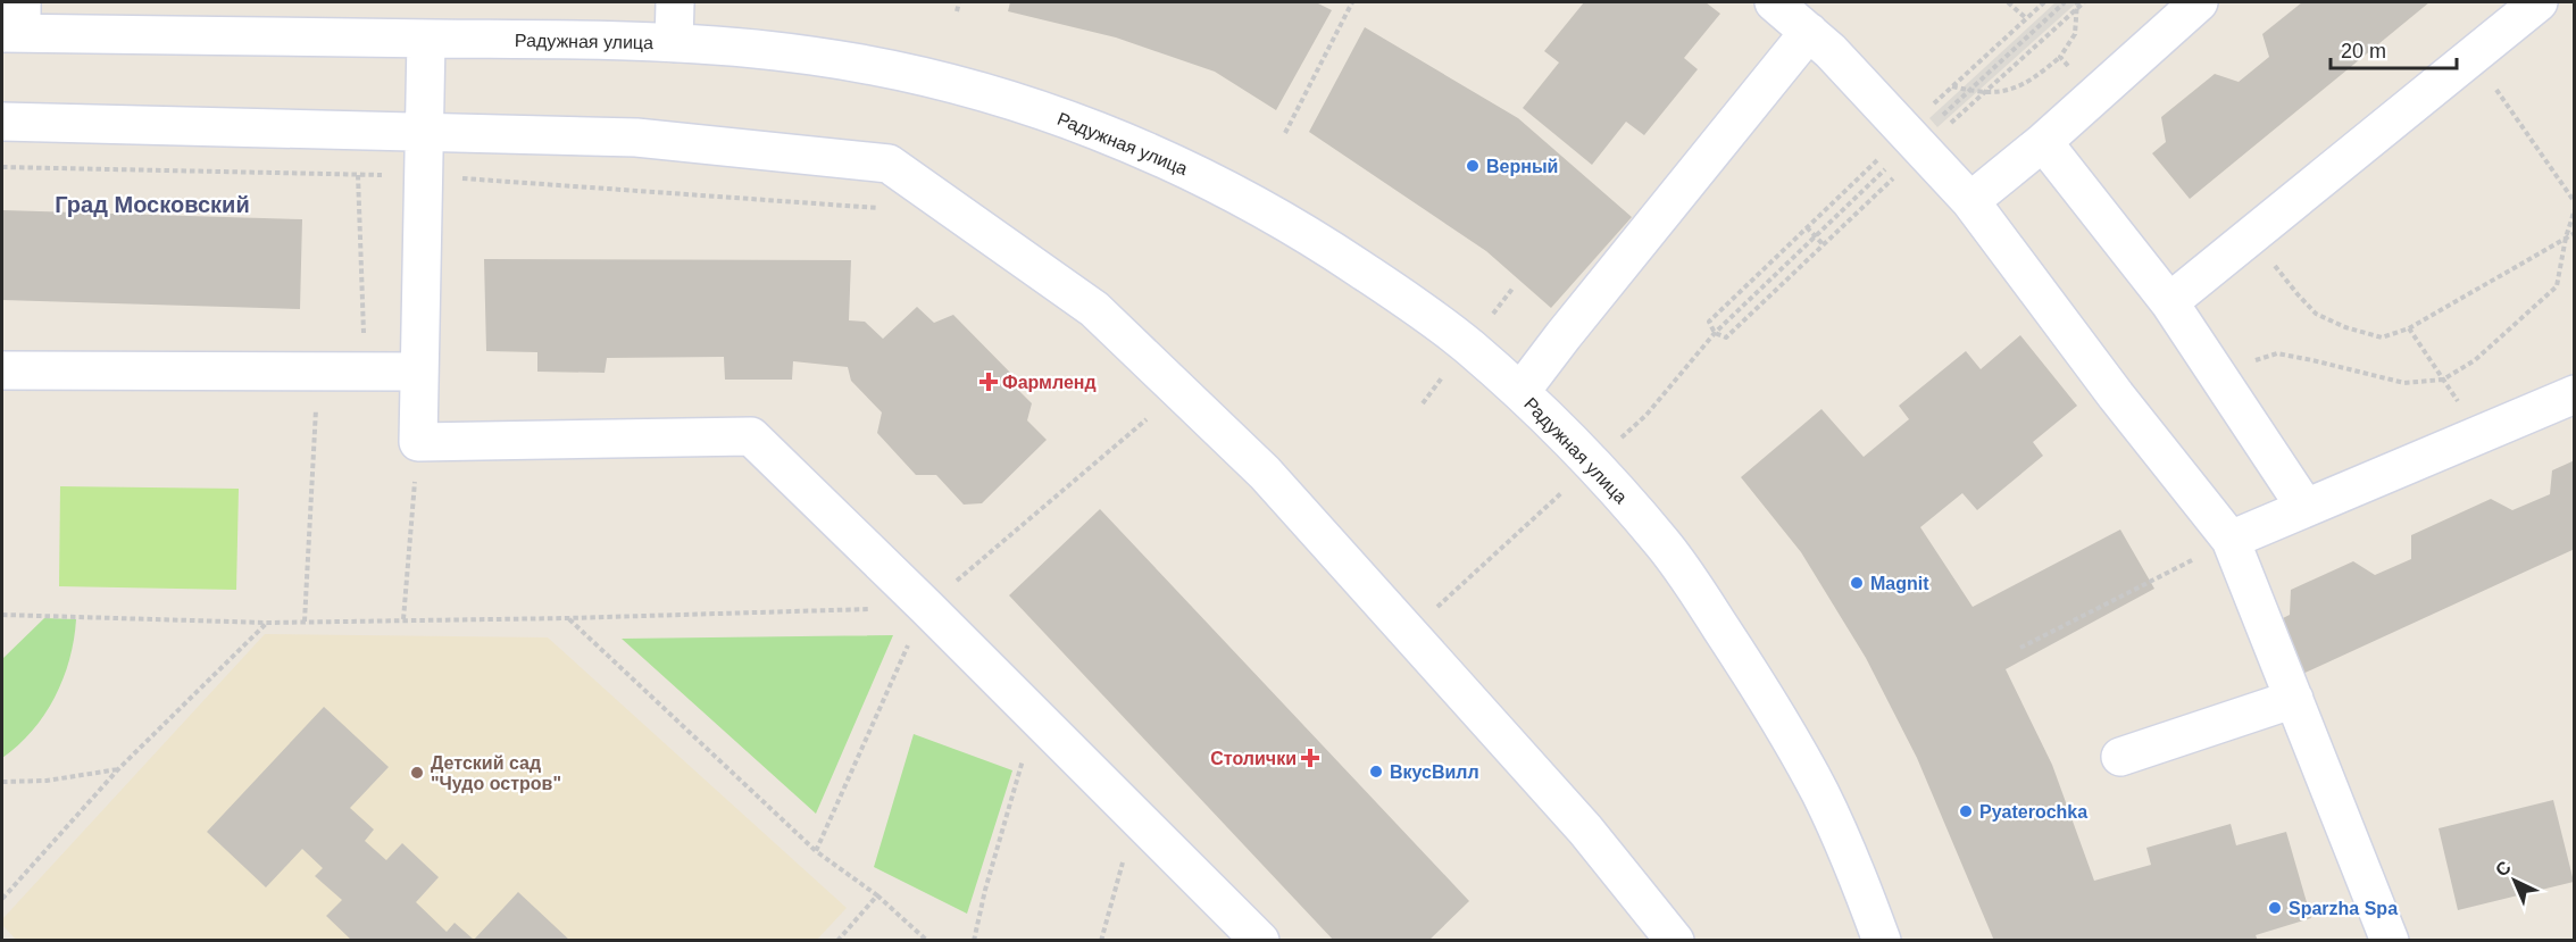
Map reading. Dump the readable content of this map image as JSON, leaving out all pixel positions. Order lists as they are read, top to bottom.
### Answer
{
  "streets": {
    "street": ["Радужная улица"]
  },
  "districts": ["Град Московский"],
  "places": {
    "other": [
      "Верный",
      "Magnit",
      "ВкусВилл",
      "Детский сад \"Чудо остров\"",
      "Pyaterochka",
      "Sparzha Spa"
    ],
    "health": ["Фармленд", "Столички"]
  },
  "scale_bar": "20 m",
  "north": "top left"
}
